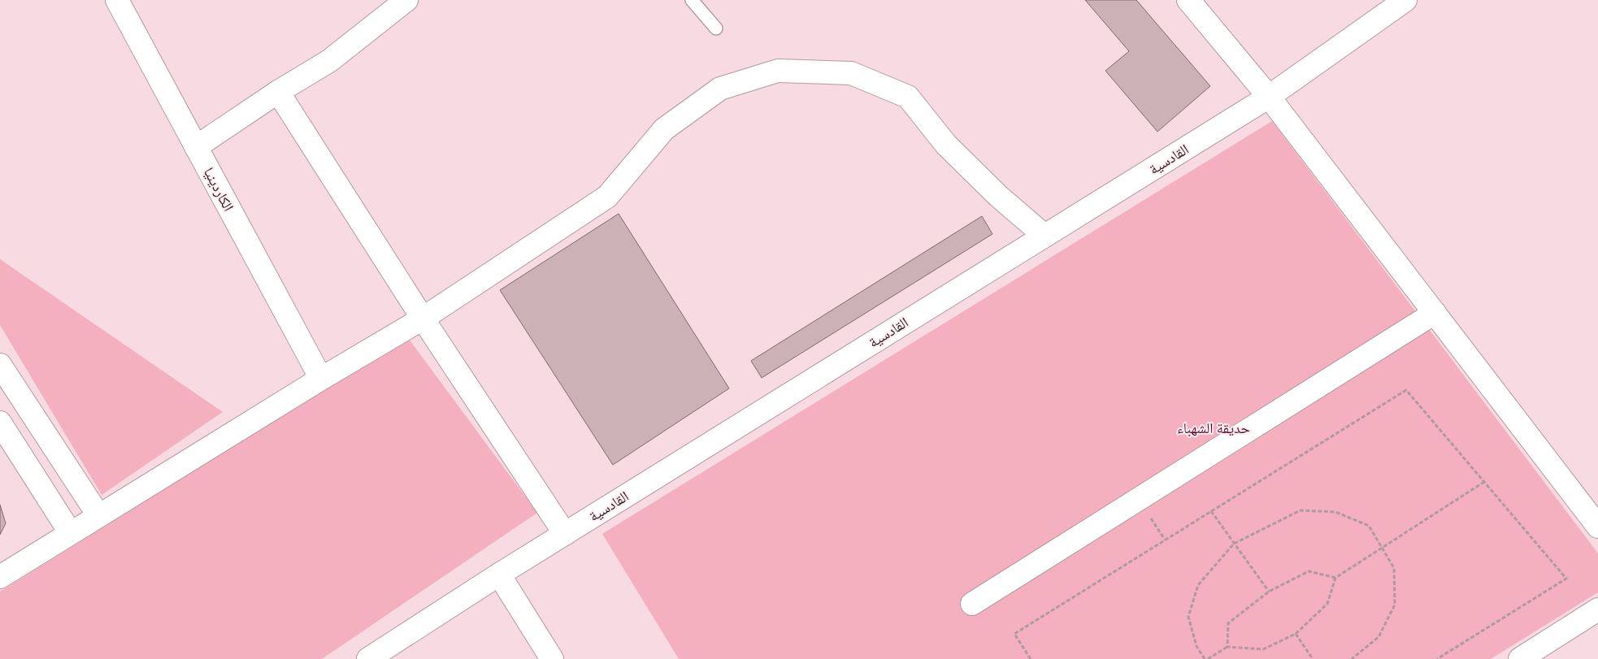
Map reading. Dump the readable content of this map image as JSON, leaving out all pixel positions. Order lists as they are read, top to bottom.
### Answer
{
  "streets": {
    "street": ["القادسية", "الكاردينيا"]
  },
  "parks": ["حديقة الشهباء"]
}
